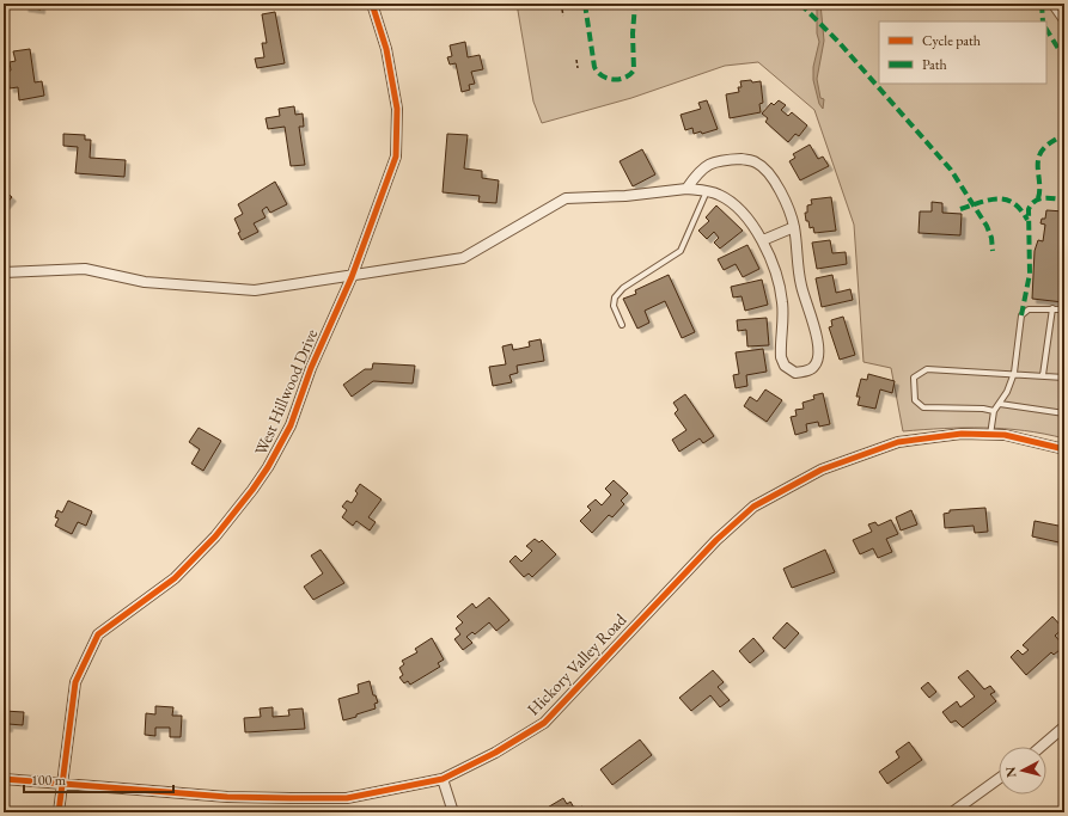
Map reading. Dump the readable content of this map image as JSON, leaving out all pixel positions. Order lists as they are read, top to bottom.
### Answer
{
  "streets": {
    "street": ["West Hillwood Drive", "Hickory Valley Road"]
  },
  "crossings": [
    ["West Hillwood Drive", "Hickory Valley Road"]
  ],
  "legend": ["Cycle path", "Path"],
  "scale_bar": "100 m",
  "north": "left"
}
